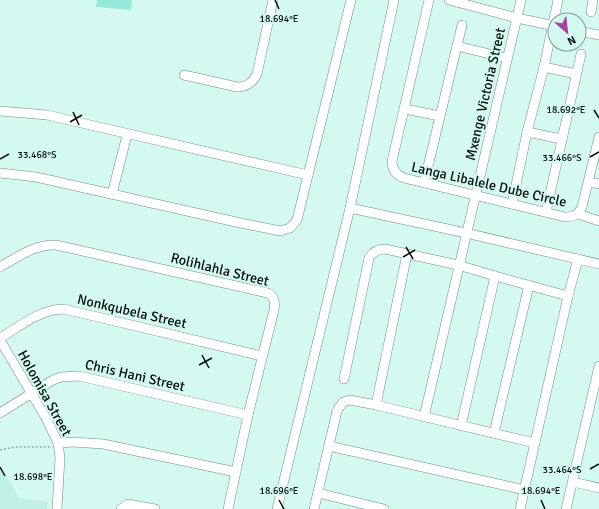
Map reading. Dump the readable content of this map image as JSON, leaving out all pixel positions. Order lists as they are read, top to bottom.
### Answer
{
  "streets": {
    "street": [
      "Mxenge Victoria Street",
      "Langa Libalele Dube Circle",
      "Rolihlahla Street",
      "Nonkqubela Street",
      "Chris Hani Street",
      "Holomisa Street"
    ]
  },
  "crossings": [
    ["Mxenge Victoria Street", "Langa Libalele Dube Circle"],
    ["Rolihlahla Street", "Nonkqubela Street"],
    ["Rolihlahla Street", "Chris Hani Street"],
    ["Nonkqubela Street", "Holomisa Street"],
    ["Chris Hani Street", "Holomisa Street"]
  ],
  "north": "bottom right",
  "coordinates": [
    "18.694°E",
    "18.692°E",
    "33.468°S",
    "33.466°S",
    "33.464°S",
    "18.698°E",
    "18.696°E"
  ]
}
